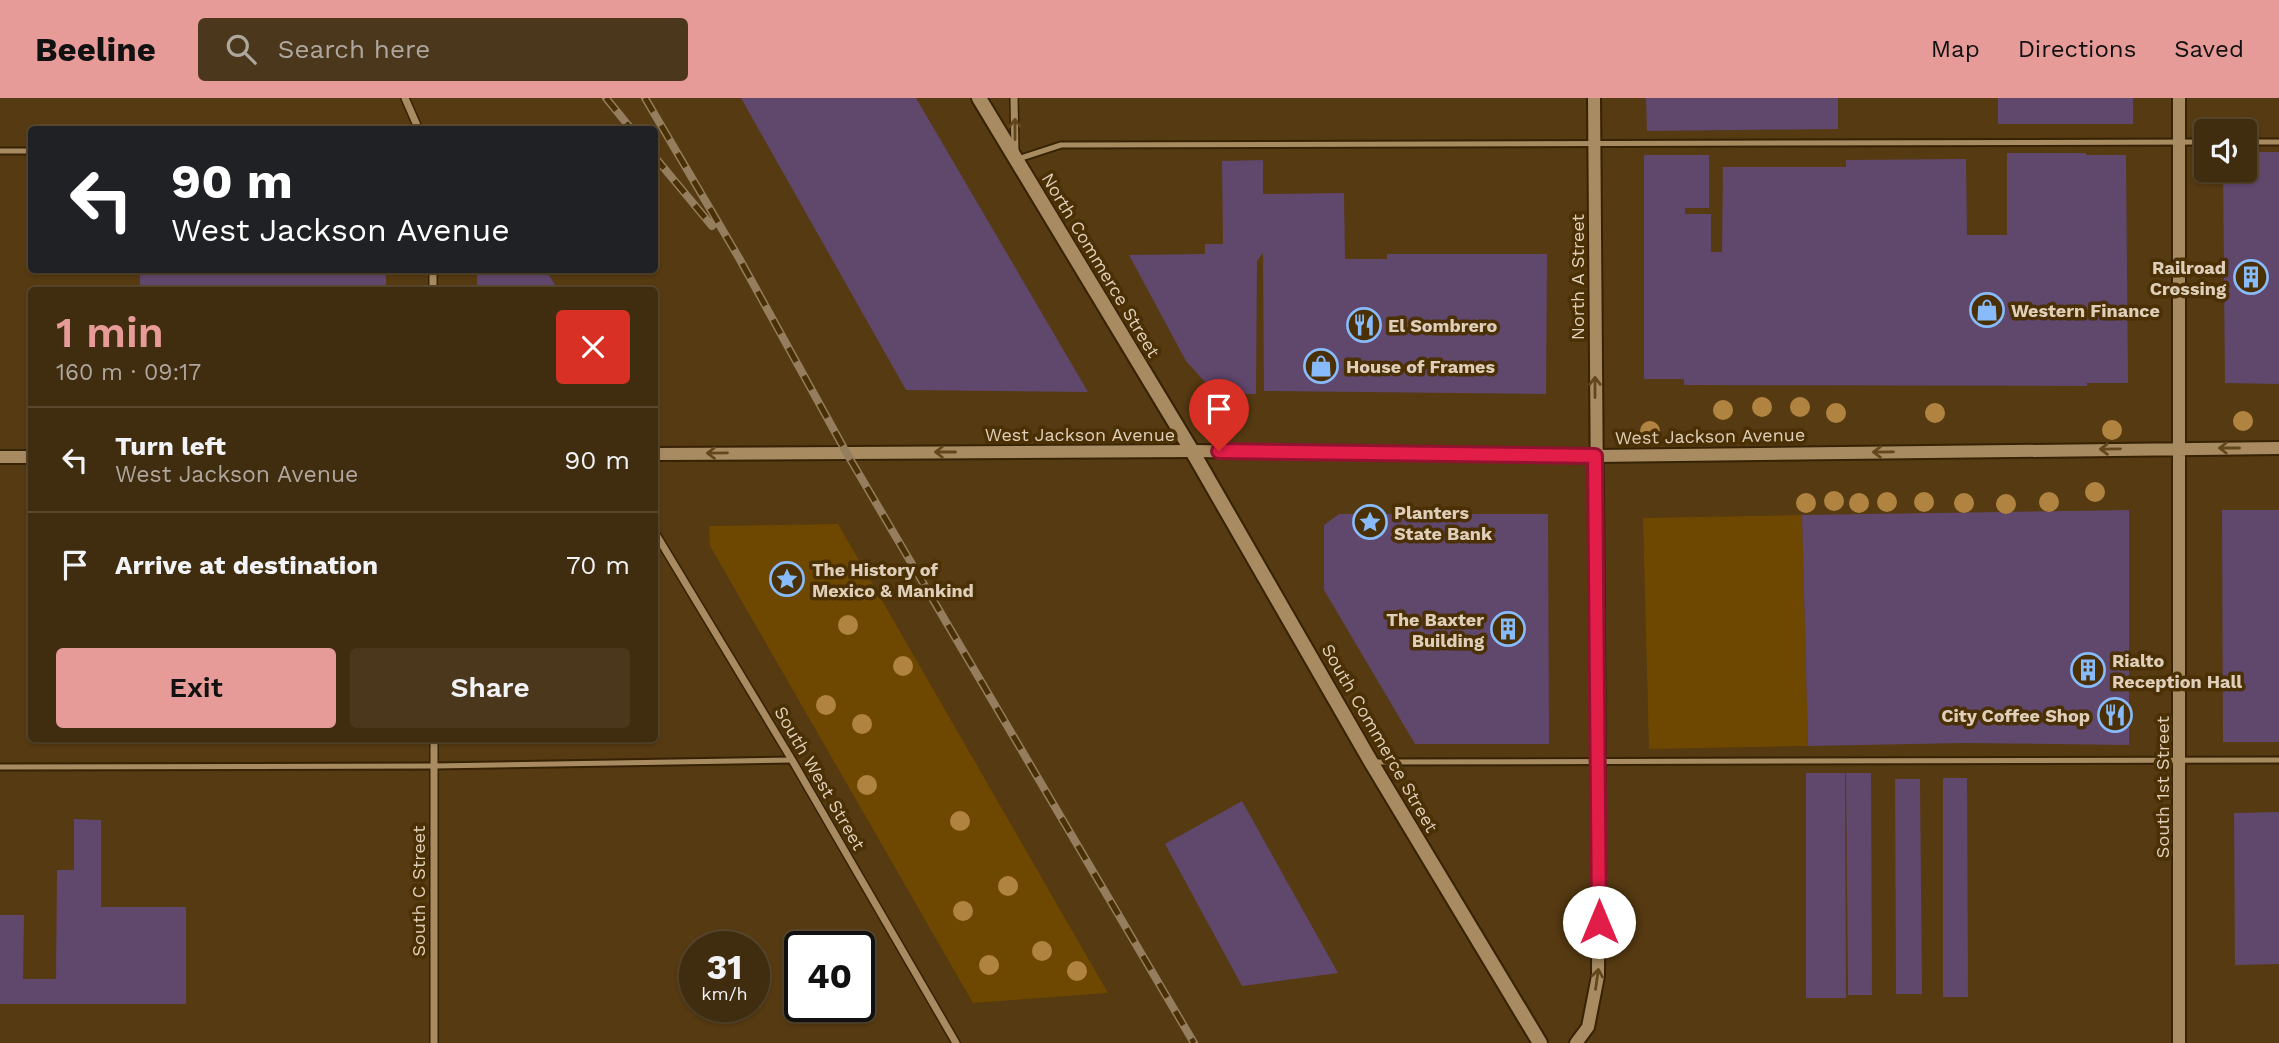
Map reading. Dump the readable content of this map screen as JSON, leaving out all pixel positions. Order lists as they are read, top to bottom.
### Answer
{
  "streets": {
    "main road": ["North Commerce Street", "South Commerce Street"],
    "street": [
      "North A Street",
      "West Jackson Avenue",
      "South West Street",
      "South 1st Street",
      "South C Street"
    ]
  },
  "crossings": [
    ["North Commerce Street", "West Jackson Avenue"],
    ["North Commerce Street", "South Commerce Street"],
    ["North A Street", "West Jackson Avenue"],
    ["West Jackson Avenue", "South Commerce Street"],
    ["West Jackson Avenue", "South 1st Street"]
  ],
  "one_way": ["North A Street", "West Jackson Avenue"],
  "places": {
    "building": ["Railroad Crossing", "The Baxter Building", "Rialto Reception Hall"],
    "shop": ["Western Finance", "House of Frames"],
    "restaurant": ["El Sombrero", "City Coffee Shop"],
    "place": ["Planters State Bank", "The History of Mexico & Mankind"]
  },
  "page": {
    "header": "Beeline",
    "search": "Search here",
    "nav": ["Map", "Directions", "Saved"],
    "turn": ["90 m", "West Jackson Avenue"],
    "heading": ["1 min", "160 m · 09:17"],
    "list": [
      {
        "name": "Turn left",
        "note": "West Jackson Avenue",
        "value": "90 m"
      },
      {
        "name": "Arrive at destination",
        "value": "70 m"
      }
    ],
    "buttons": ["Exit", "Share"],
    "speed": "31 km/h",
    "limit": "40"
  }
}
